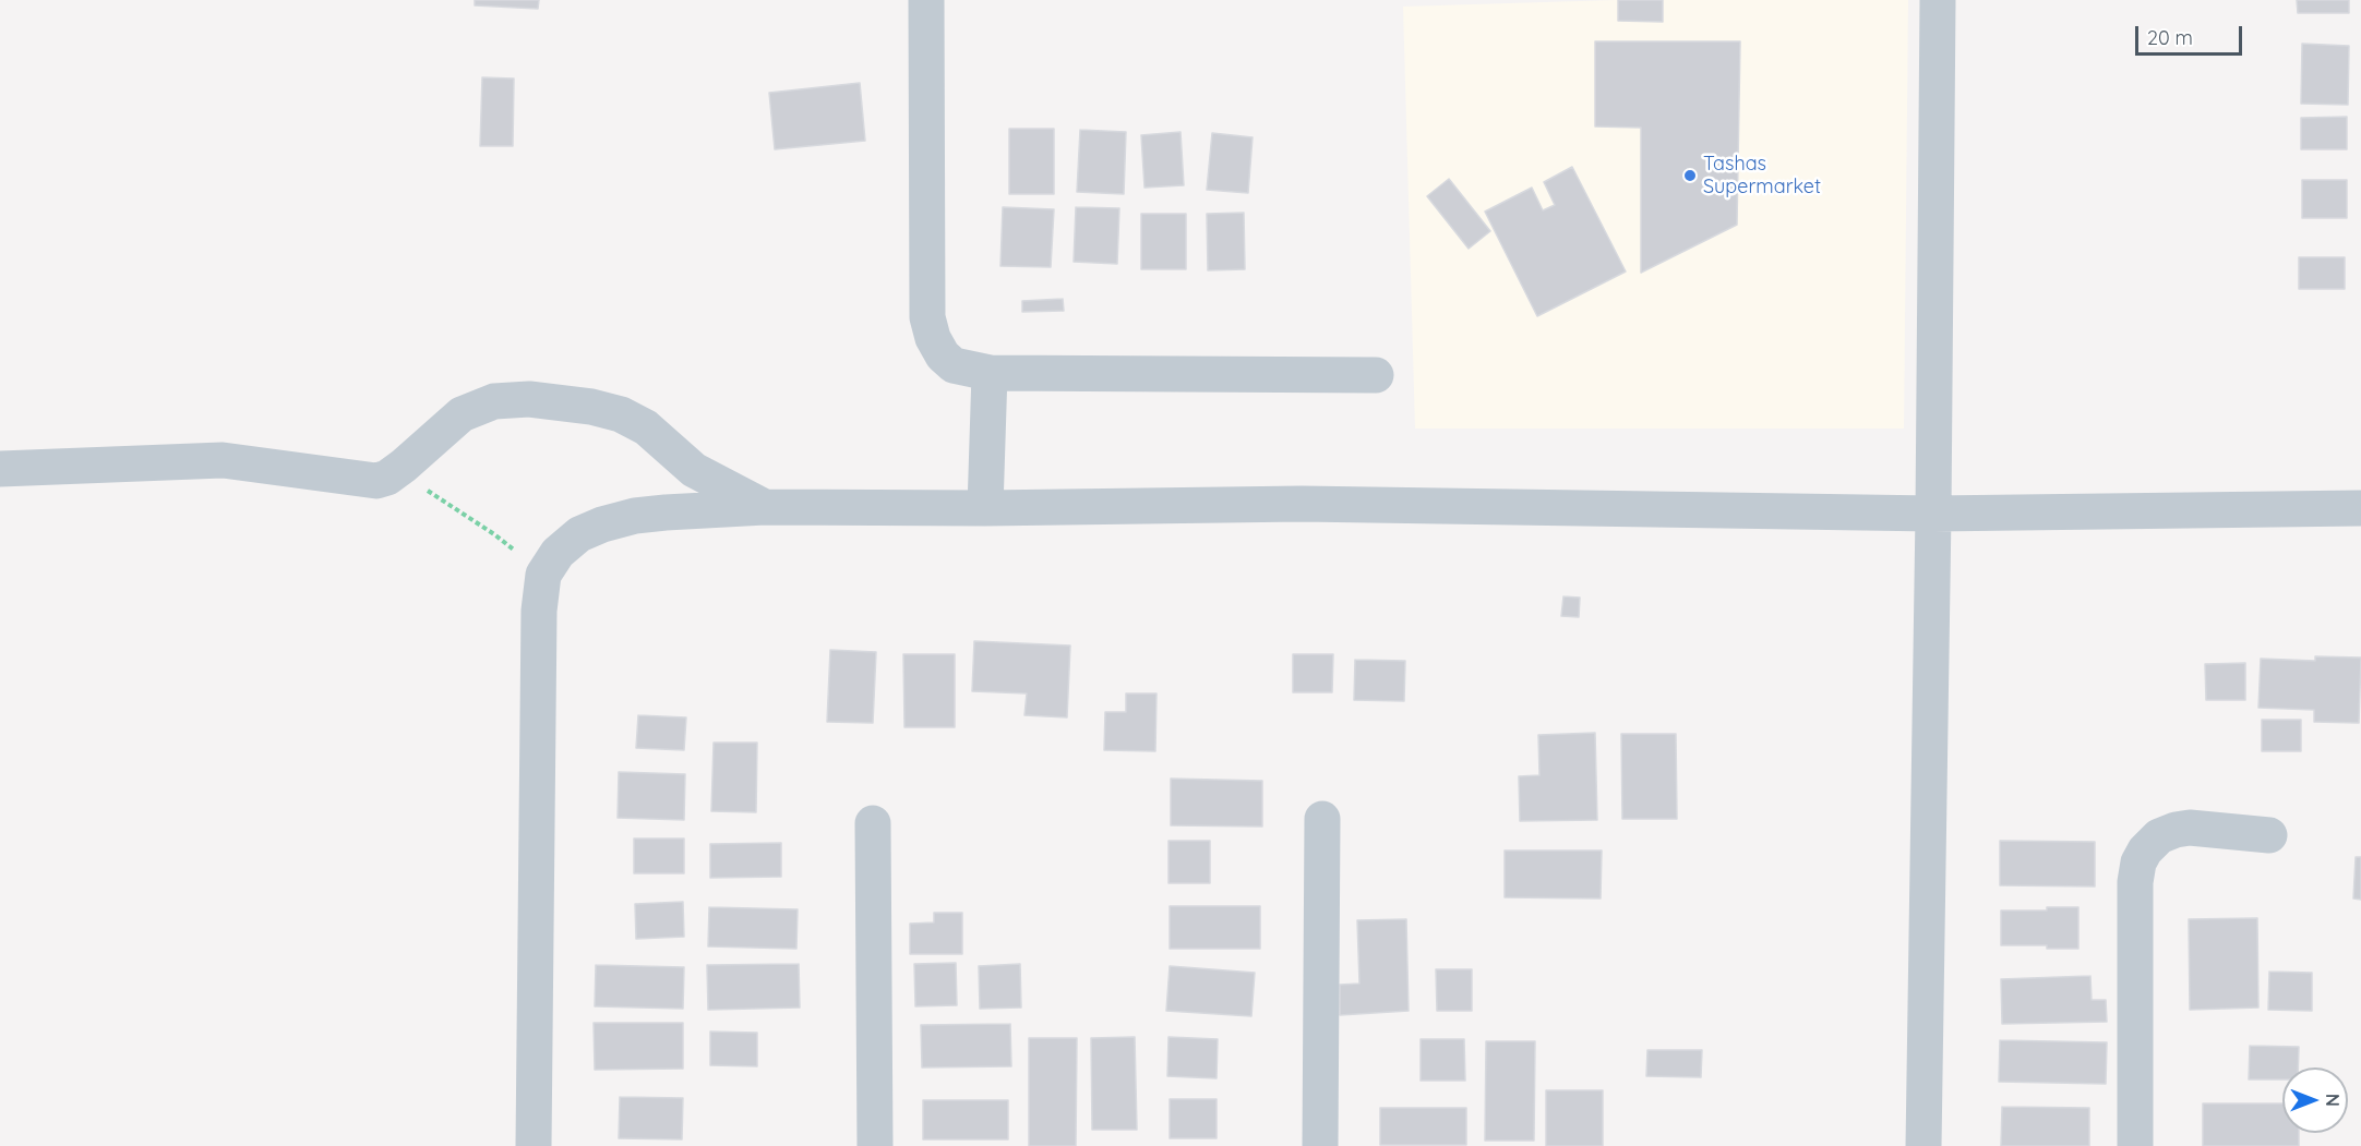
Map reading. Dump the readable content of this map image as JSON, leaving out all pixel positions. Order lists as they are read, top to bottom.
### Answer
{
  "places": ["Tashas Supermarket"],
  "scale_bar": "20 m",
  "north": "right"
}
